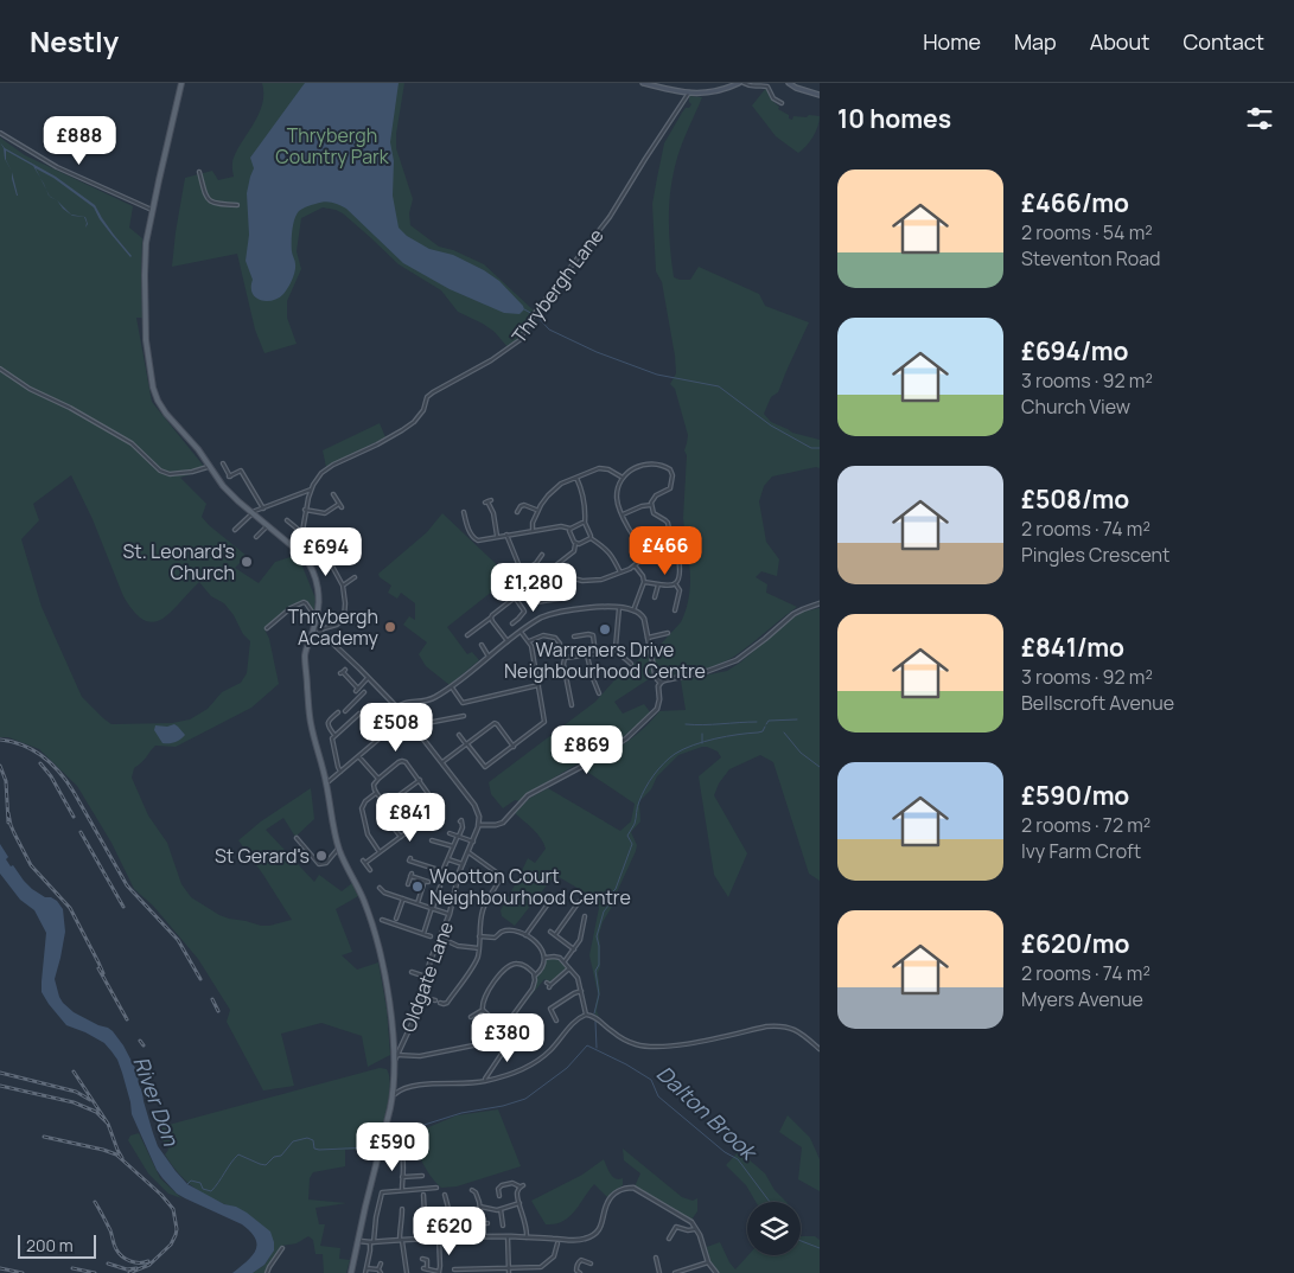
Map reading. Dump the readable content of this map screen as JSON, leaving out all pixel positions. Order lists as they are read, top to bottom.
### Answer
{
  "streets": {
    "street": ["Thrybergh Lane", "Oldgate Lane"]
  },
  "water": ["River Don", "Dalton Brook"],
  "parks": ["Thrybergh Country Park"],
  "places": [
    "St. Leonard's Church",
    "Thrybergh Academy",
    "Warreners Drive Neighbourhood Centre",
    "St Gerard's",
    "Wootton Court Neighbourhood Centre"
  ],
  "scale_bar": "200 m",
  "page": {
    "header": "Nestly",
    "nav": [
      "Home",
      "Map",
      "About",
      "Contact"
    ],
    "heading": "10 homes",
    "price": [
      "£888",
      "£466",
      "£694",
      "£1,280",
      "£508",
      "£869",
      "£841",
      "£380",
      "£590",
      "£620"
    ],
    "list": [
      {
        "name": "£466/mo",
        "note": "2 rooms · 54 m² · Steventon Road"
      },
      {
        "name": "£694/mo",
        "note": "3 rooms · 92 m² · Church View"
      },
      {
        "name": "£508/mo",
        "note": "2 rooms · 74 m² · Pingles Crescent"
      },
      {
        "name": "£841/mo",
        "note": "3 rooms · 92 m² · Bellscroft Avenue"
      },
      {
        "name": "£590/mo",
        "note": "2 rooms · 72 m² · Ivy Farm Croft"
      },
      {
        "name": "£620/mo",
        "note": "2 rooms · 74 m² · Myers Avenue"
      }
    ],
    "scale": "200 m"
  }
}
